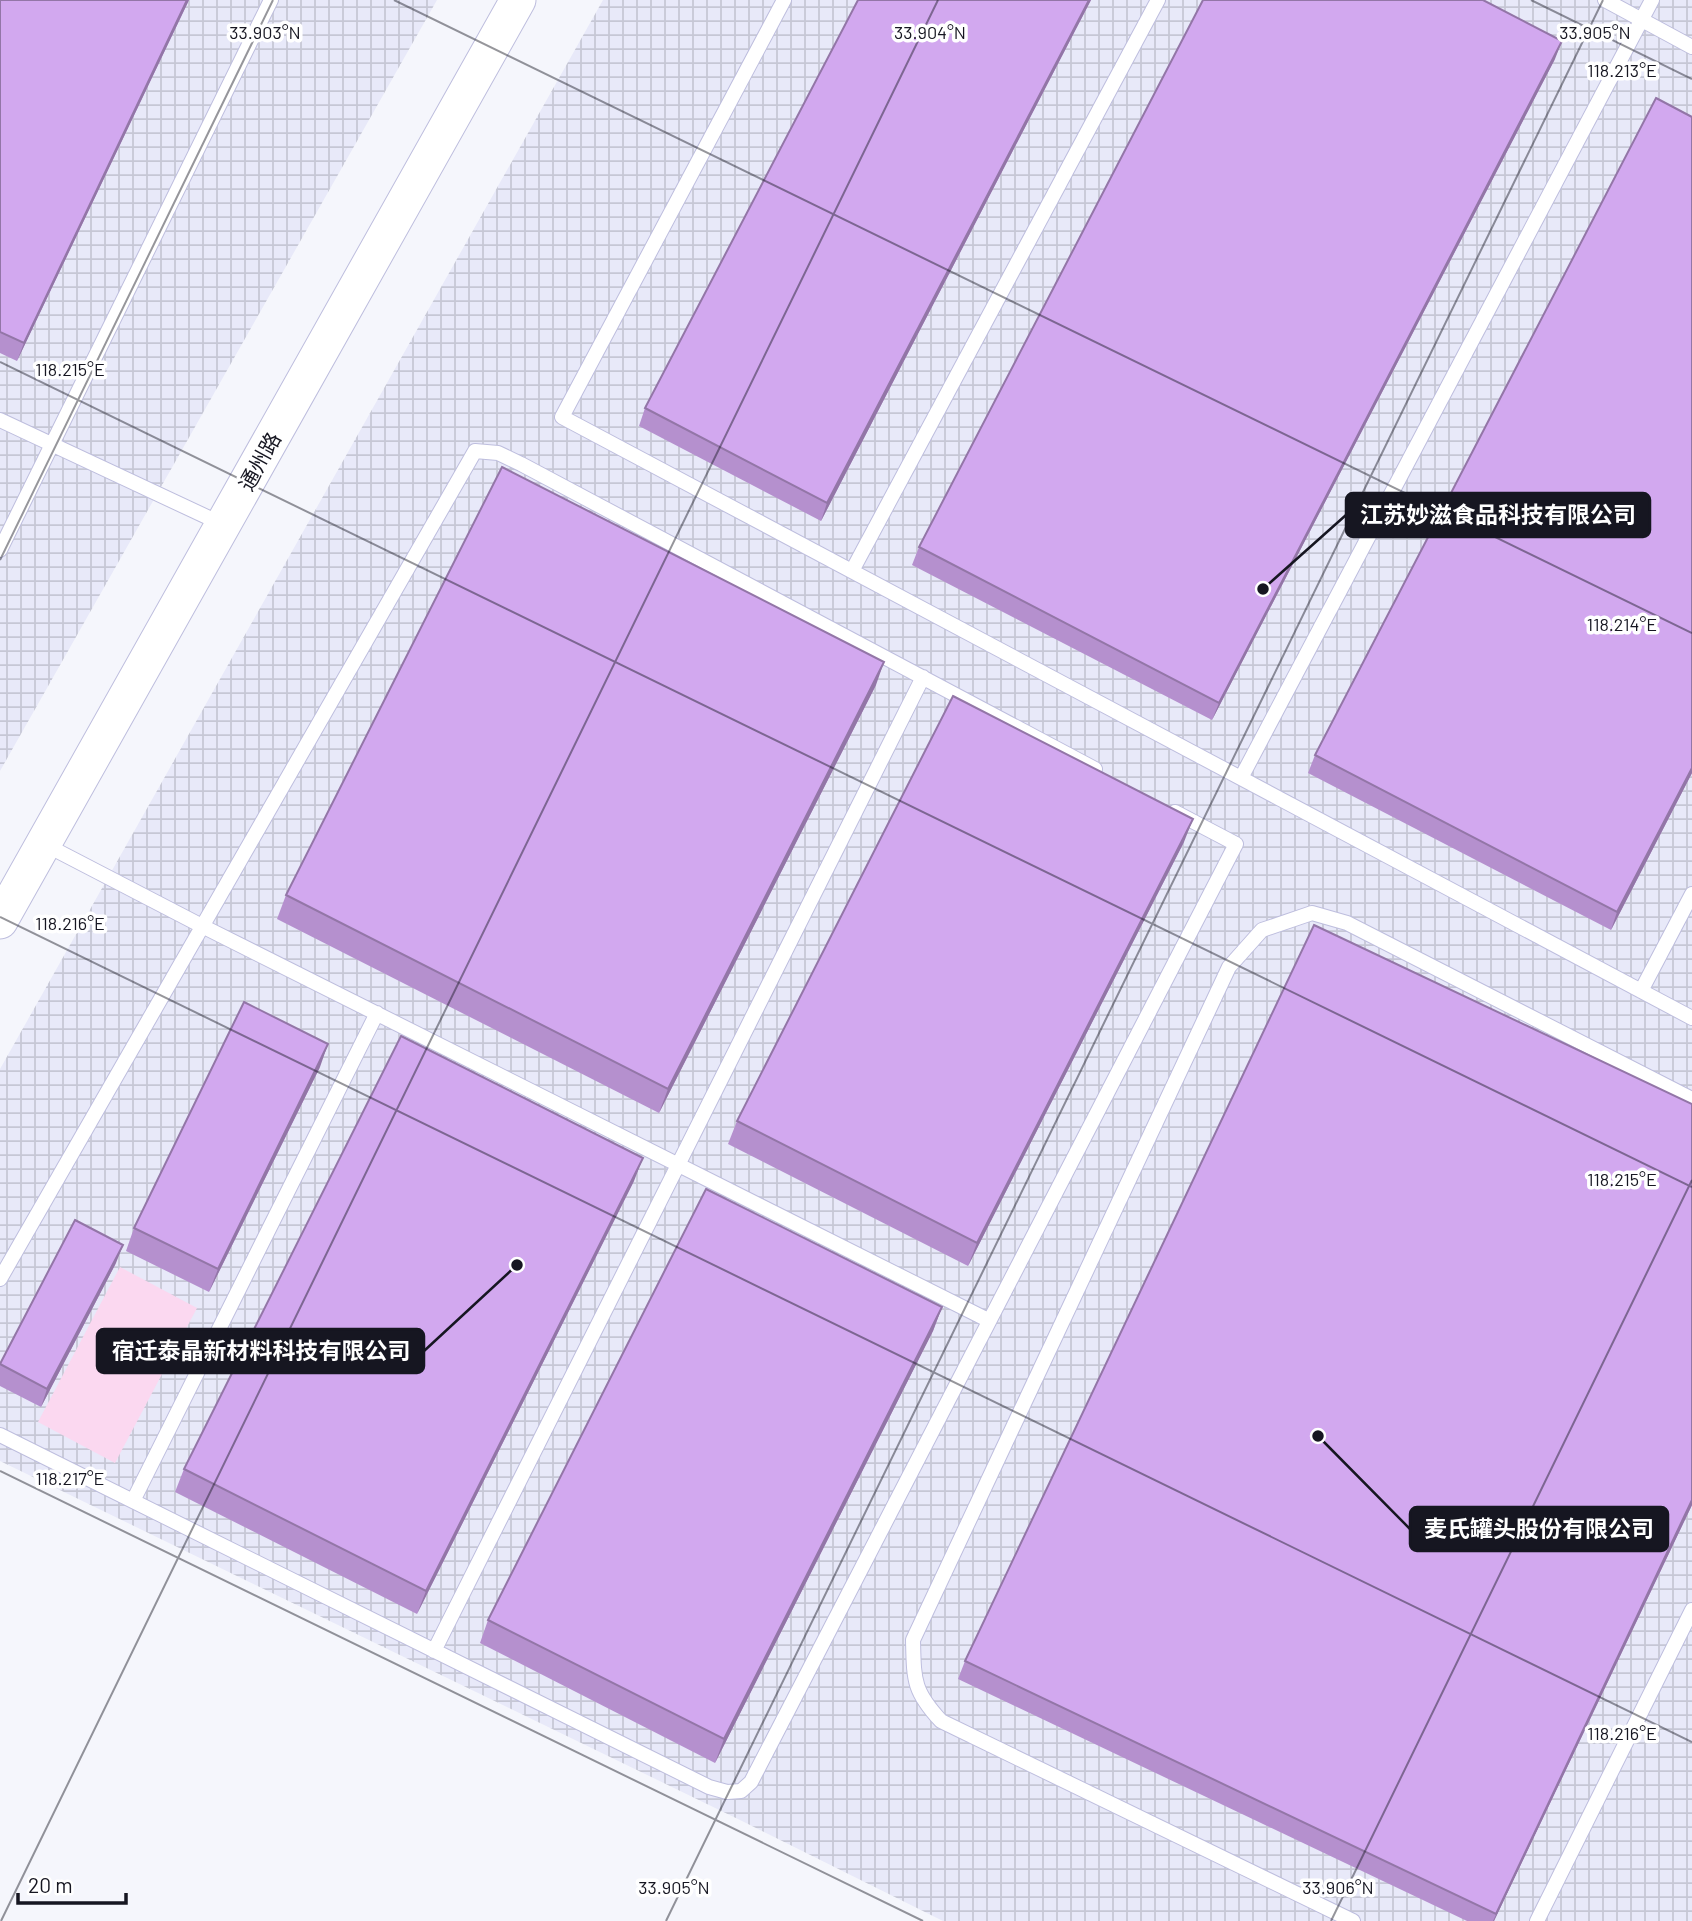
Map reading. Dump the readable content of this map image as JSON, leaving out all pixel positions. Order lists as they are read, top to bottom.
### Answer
{
  "streets": {
    "street": ["通州路"]
  },
  "places": ["江苏妙滋食品科技有限公司", "宿迁泰晶新材料科技有限公司", "麦氏罐头股份有限公司"],
  "scale_bar": "20 m",
  "coordinates": [
    "33.903°N",
    "33.904°N",
    "33.905°N",
    "118.213°E",
    "118.215°E",
    "118.214°E",
    "118.216°E",
    "118.217°E",
    "33.906°N"
  ]
}
